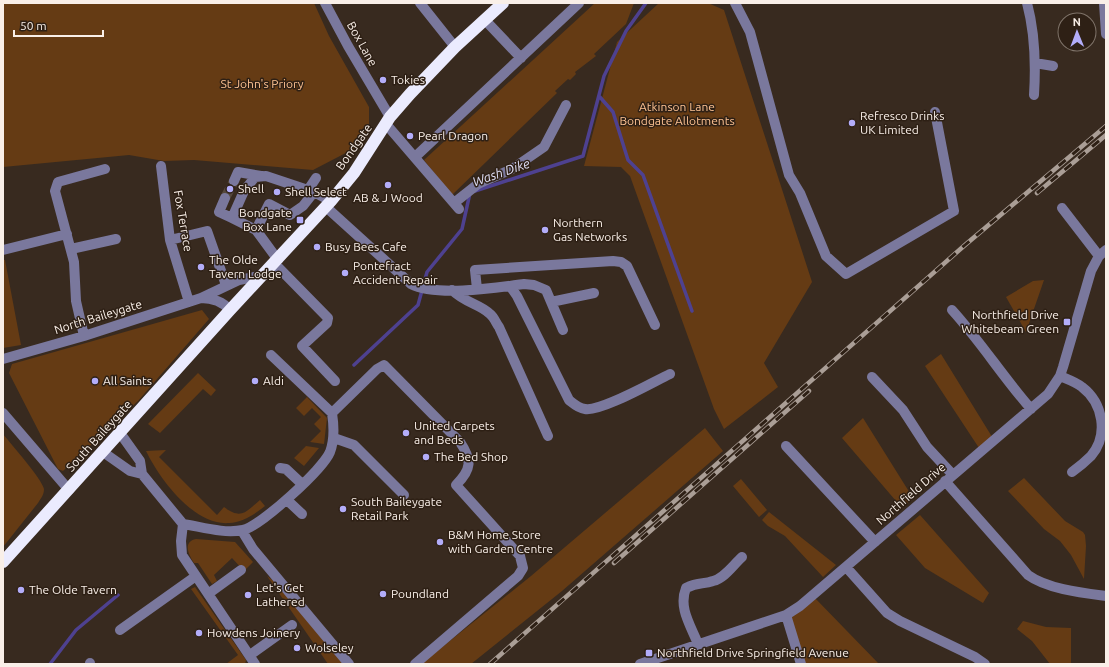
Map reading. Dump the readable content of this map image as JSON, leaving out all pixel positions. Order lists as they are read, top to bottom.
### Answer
{
  "streets": {
    "highway": ["Bondgate", "South Baileygate"],
    "street": [
      "Box Lane",
      "Fox Terrace",
      "North Baileygate",
      "Northfield Drive"
    ]
  },
  "crossings": [
    ["Box Lane", "Bondgate"],
    ["Bondgate", "North Baileygate"],
    ["Bondgate", "South Baileygate"],
    ["Fox Terrace", "North Baileygate"],
    ["North Baileygate", "South Baileygate"]
  ],
  "water": ["Wash Dike"],
  "parks": ["St John's Priory", "Atkinson Lane Bondgate Allotments"],
  "places": {
    "other": [
      "Tokies",
      "Refresco Drinks UK Limited",
      "Pearl Dragon",
      "AB & J Wood",
      "Shell",
      "Shell Select",
      "Northern Gas Networks",
      "Busy Bees Cafe",
      "The Olde Tavern Lodge",
      "Pontefract Accident Repair",
      "All Saints",
      "Aldi",
      "United Carpets and Beds",
      "The Bed Shop",
      "South Baileygate Retail Park",
      "B&M Home Store with Garden Centre",
      "The Olde Tavern",
      "Poundland",
      "Let's Get Lathered",
      "Howdens Joinery",
      "Wolseley"
    ],
    "transit": ["Bondgate Box Lane", "Northfield Drive Whitebeam Green", "Northfield Drive Springfield Avenue"]
  },
  "scale_bar": "50 m",
  "north": "top"
}
